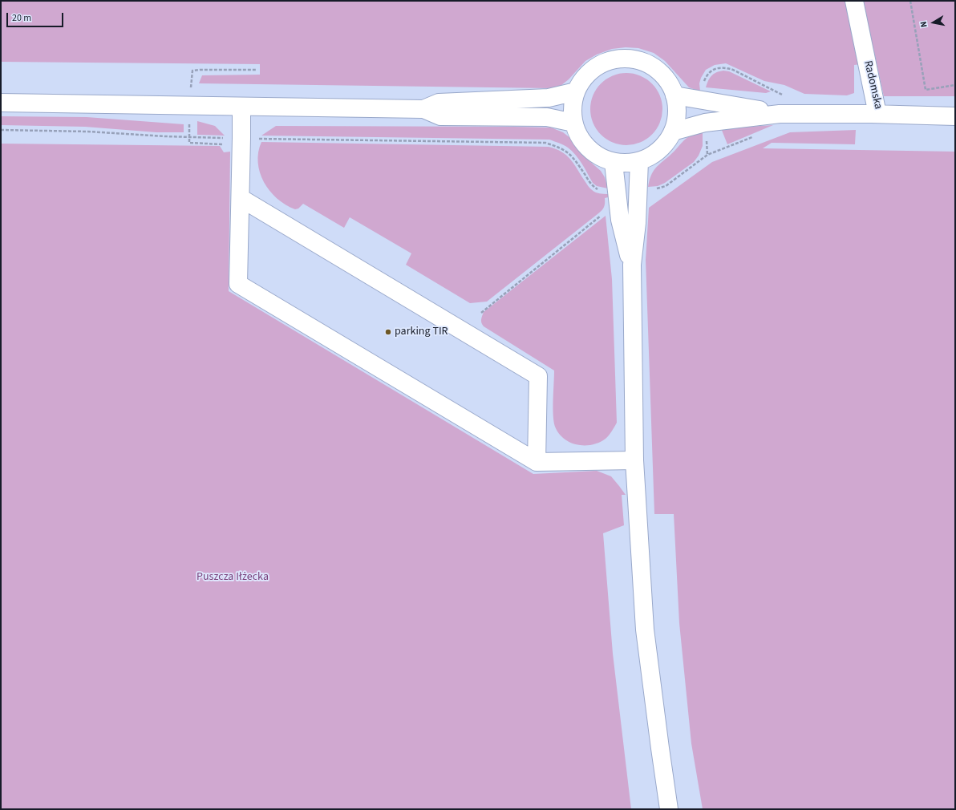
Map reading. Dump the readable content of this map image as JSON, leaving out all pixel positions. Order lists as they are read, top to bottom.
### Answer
{
  "streets": {
    "main road": ["Radomska"]
  },
  "parks": ["Puszcza Iłżecka"],
  "places": ["parking TIR"],
  "scale_bar": "20 m",
  "north": "left"
}
